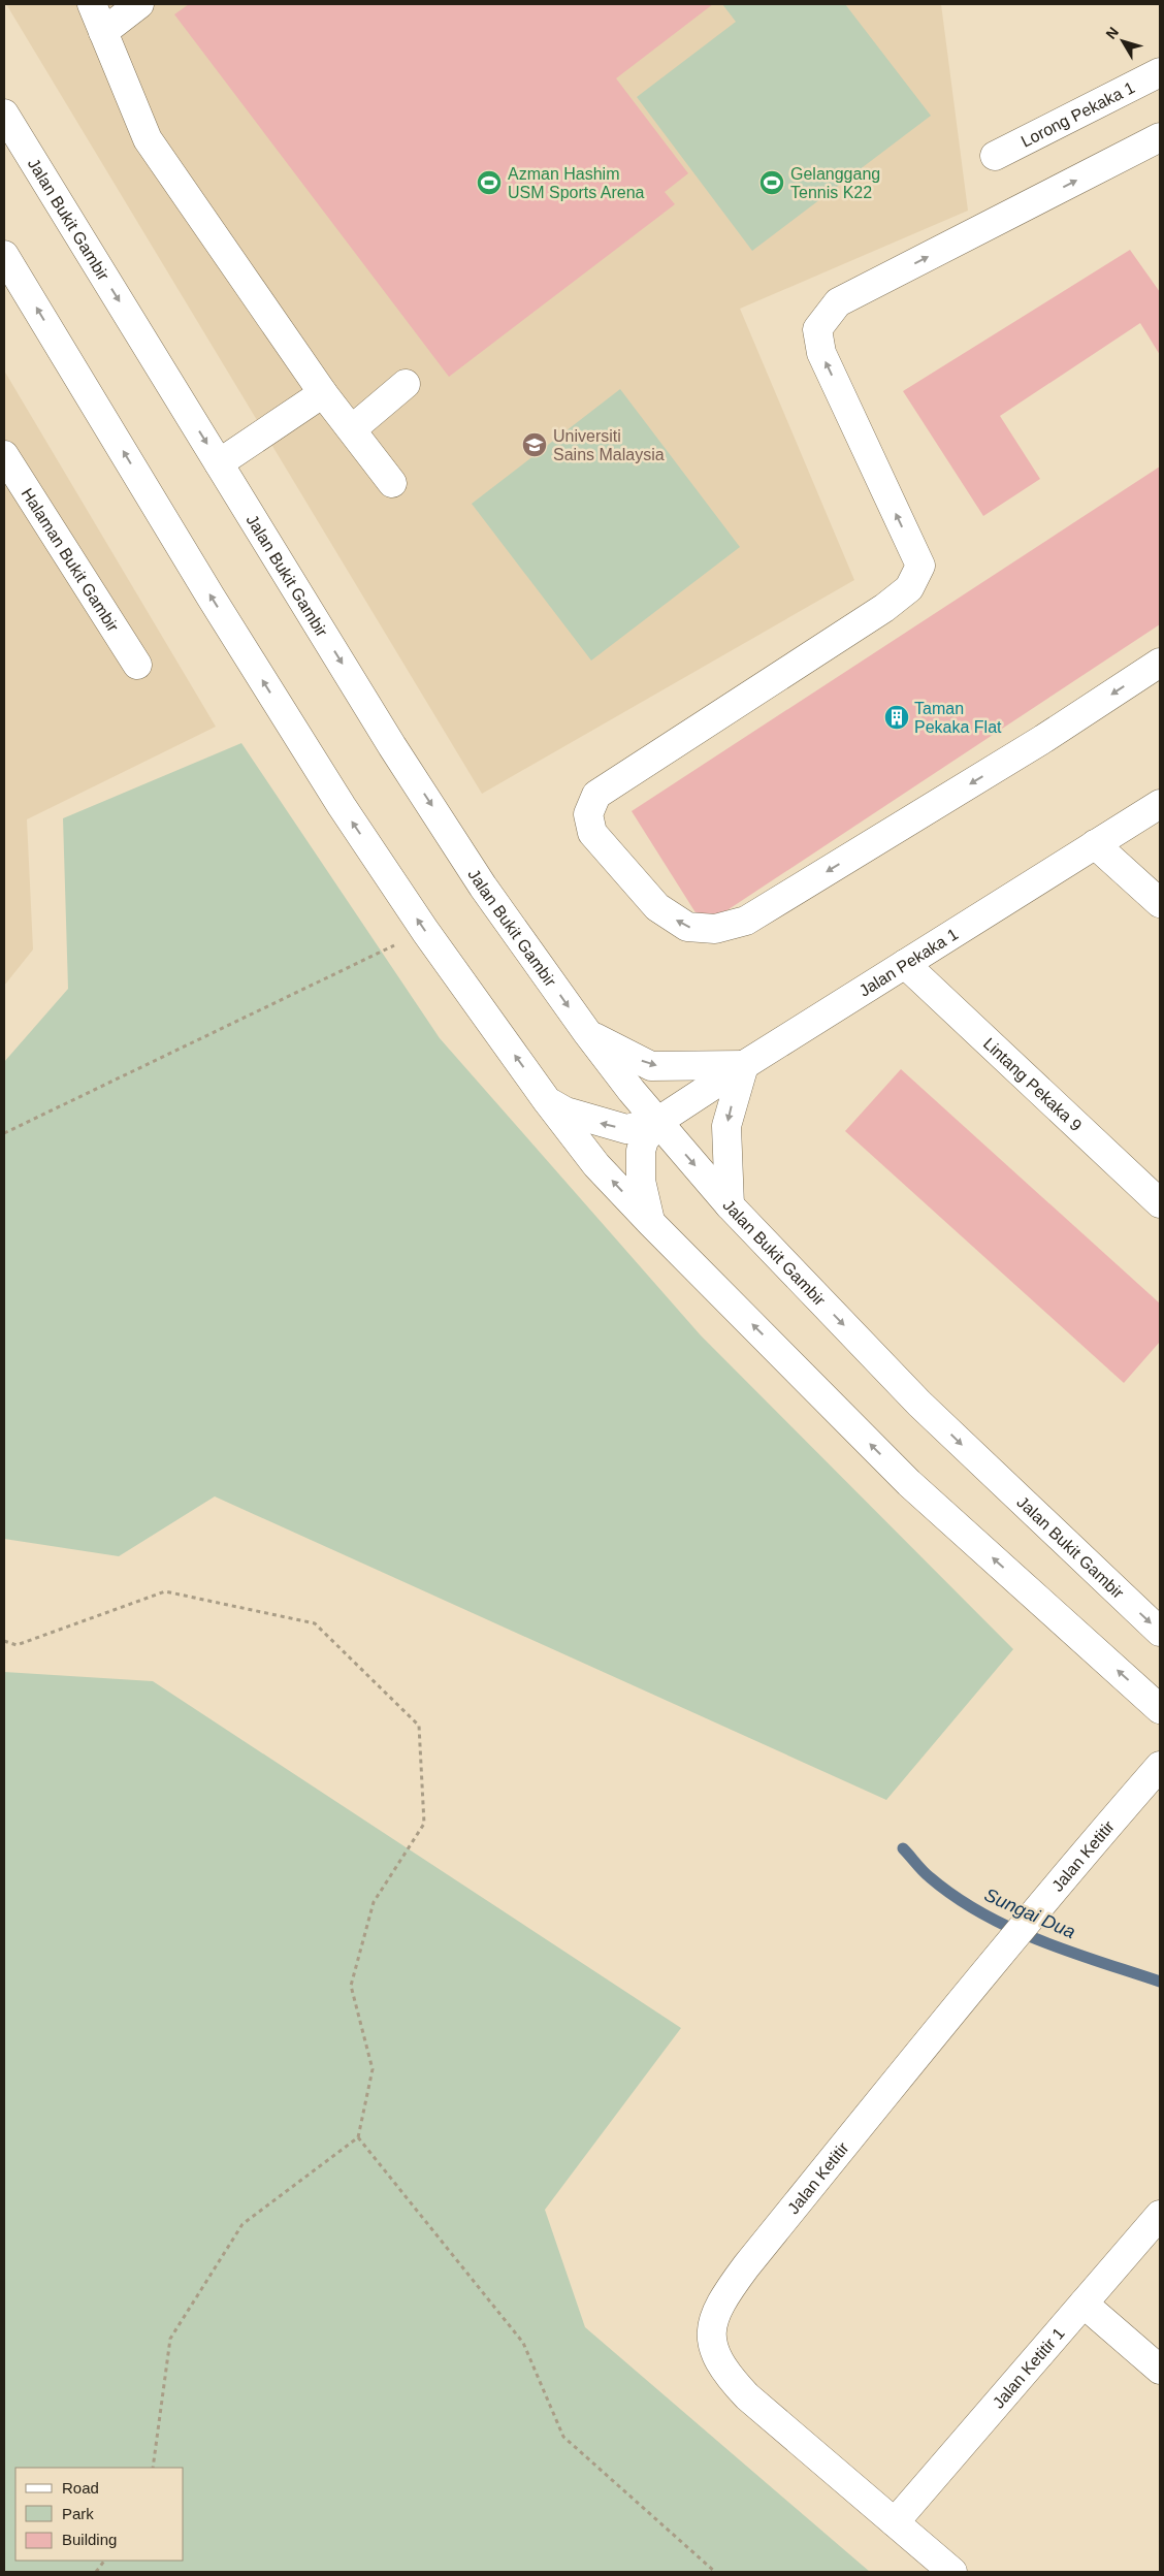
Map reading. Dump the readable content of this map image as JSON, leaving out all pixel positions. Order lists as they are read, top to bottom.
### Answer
{
  "streets": {
    "main road": [
      "Lorong Pekaka 1",
      "Jalan Bukit Gambir",
      "Halaman Bukit Gambir",
      "Jalan Pekaka 1",
      "Lintang Pekaka 9",
      "Jalan Ketitir",
      "Jalan Ketitir 1"
    ]
  },
  "crossings": [
    ["Jalan Bukit Gambir", "Jalan Pekaka 1"],
    ["Jalan Pekaka 1", "Lintang Pekaka 9"],
    ["Jalan Ketitir", "Jalan Ketitir 1"]
  ],
  "water": ["Sungai Dua"],
  "places": {
    "sports": ["Azman Hashim USM Sports Arena", "Gelanggang Tennis K22"],
    "school or university": ["Universiti Sains Malaysia"],
    "building": ["Taman Pekaka Flat"]
  },
  "legend": ["Road", "Park", "Building"],
  "north": "top left"
}
